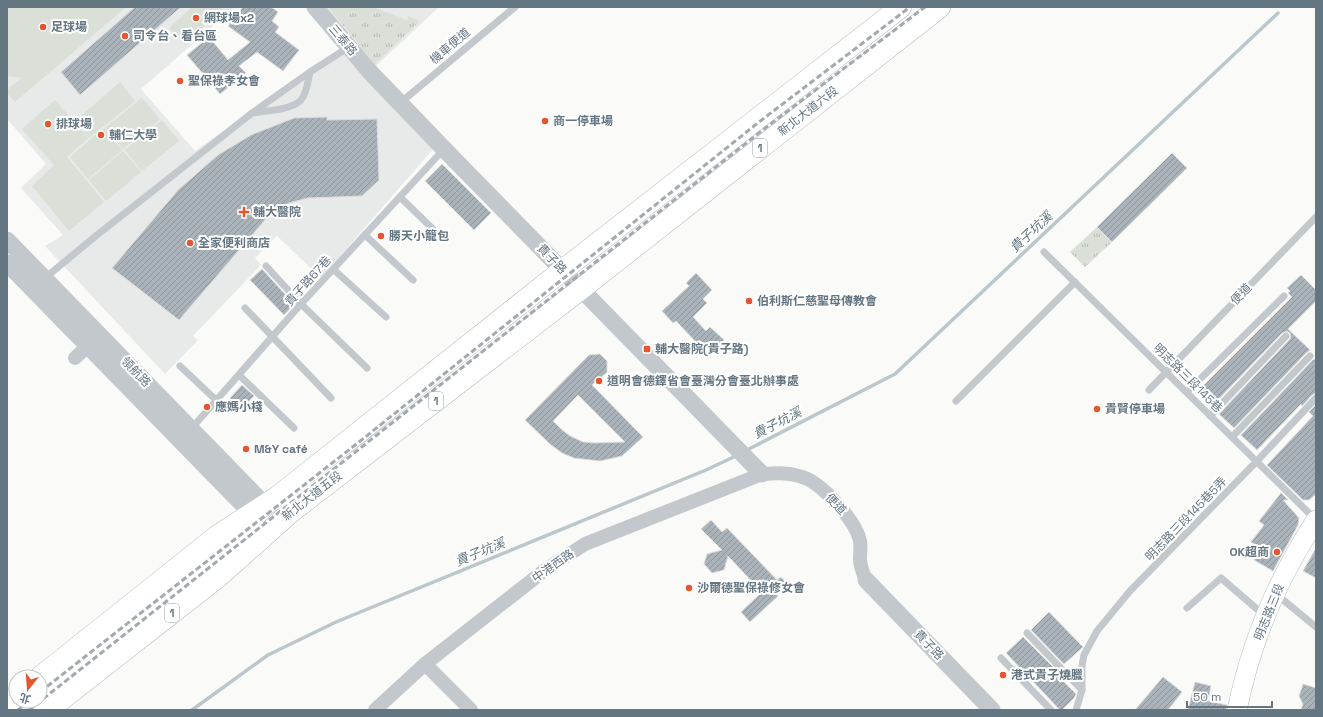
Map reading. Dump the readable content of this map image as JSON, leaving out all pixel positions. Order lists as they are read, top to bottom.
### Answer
{
  "streets": {
    "main road": [
      "新北大道六段",
      "1",
      "新北大道五段",
      "明志路三段"
    ],
    "street": [
      "三泰路",
      "貴子路",
      "便道",
      "領航路",
      "中港西路"
    ],
    "lane": [
      "機車便道",
      "貴子路67巷",
      "明志路三段145巷",
      "明志路三段145巷5弄"
    ]
  },
  "crossings": [
    ["三泰路", "貴子路"],
    ["機車便道", "貴子路"],
    ["新北大道六段", "貴子路"],
    ["新北大道六段", "新北大道五段"],
    ["貴子路", "貴子路67巷"],
    ["貴子路", "便道"],
    ["貴子路", "新北大道五段"],
    ["貴子路", "中港西路"],
    ["貴子路67巷", "領航路"],
    ["便道", "明志路三段145巷"],
    ["便道", "中港西路"],
    ["領航路", "新北大道五段"],
    ["明志路三段145巷", "明志路三段145巷5弄"],
    ["明志路三段145巷", "明志路三段"]
  ],
  "water": ["貴子坑溪"],
  "places": {
    "other": [
      "網球場x2",
      "足球場",
      "司令台、看台區",
      "聖保祿孝女會",
      "商一停車場",
      "排球場",
      "輔仁大學",
      "勝天小籠包",
      "全家便利商店",
      "伯利斯仁慈聖母傳教會",
      "道明會德鐸省會臺灣分會臺北辦事處",
      "應媽小棧",
      "貴賢停車場",
      "M&Y café",
      "OK超商",
      "沙爾德聖保祿修女會",
      "港式貴子燒臘"
    ],
    "health": ["輔大醫院"],
    "transit": ["輔大醫院(貴子路)"]
  },
  "scale_bar": "50 m",
  "north": "bottom"
}
